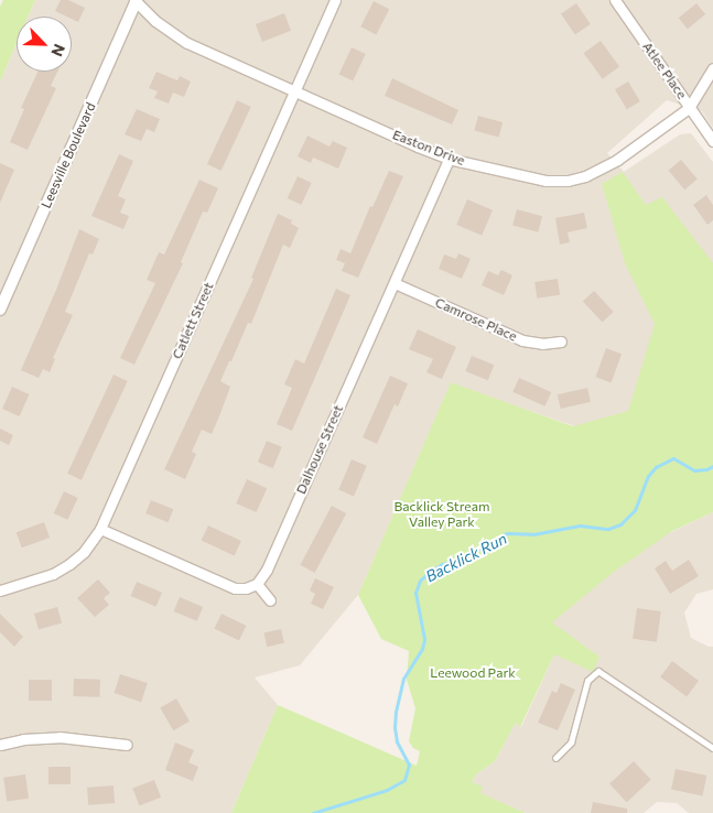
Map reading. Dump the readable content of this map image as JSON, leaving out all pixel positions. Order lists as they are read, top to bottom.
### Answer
{
  "streets": {
    "street": [
      "Atlee Place",
      "Easton Drive",
      "Leesville Boulevard",
      "Camrose Place",
      "Catlett Street",
      "Dalhouse Street"
    ]
  },
  "crossings": [
    ["Atlee Place", "Easton Drive"],
    ["Easton Drive", "Leesville Boulevard"],
    ["Easton Drive", "Catlett Street"],
    ["Easton Drive", "Dalhouse Street"],
    ["Camrose Place", "Dalhouse Street"]
  ],
  "water": ["Backlick Run"],
  "parks": ["Backlick Stream Valley Park", "Leewood Park"],
  "north": "bottom right"
}
